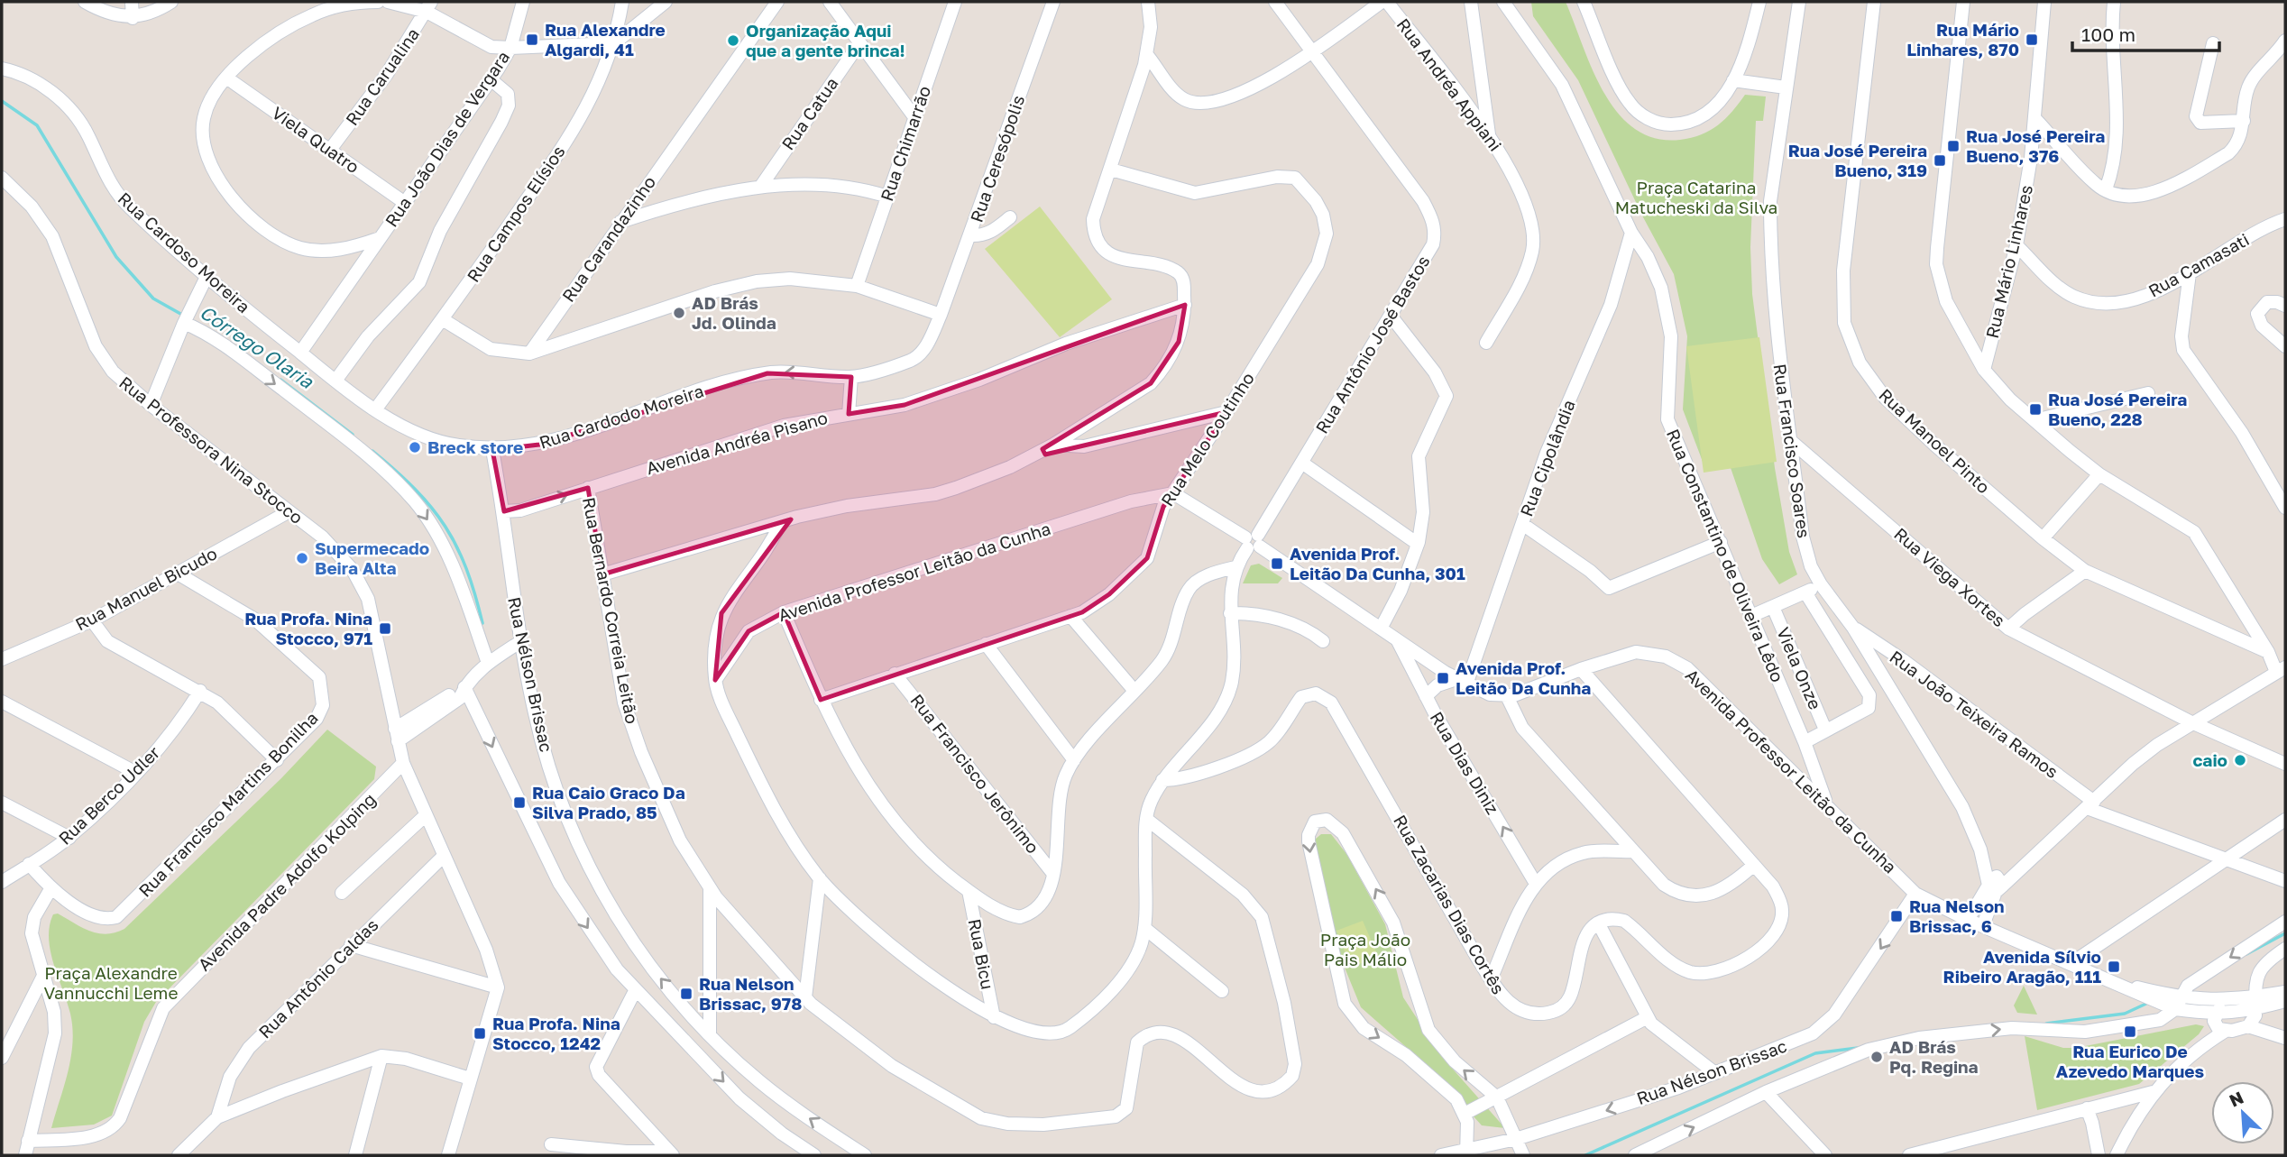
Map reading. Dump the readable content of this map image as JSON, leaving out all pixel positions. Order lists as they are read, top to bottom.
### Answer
{
  "streets": {
    "street": [
      "Rua Carualina",
      "Rua Andréa Appiani",
      "Rua Catua",
      "Rua João Dias de Vergara",
      "Viela Quatro",
      "Rua Chimarrão",
      "Rua Ceresópolis",
      "Rua Campos Elísios",
      "Rua Carandazinho",
      "Rua Cardoso Moreira",
      "Rua Mário Linhares",
      "Rua Camasati",
      "Rua Antônio José Bastos",
      "Rua Cardodo Moreira",
      "Rua Melo Coutinho",
      "Rua Manoel Pinto",
      "Avenida Andréa Pisano",
      "Rua Professora Nina Stocco",
      "Rua Francisco Soares",
      "Rua Cipolândia",
      "Rua Constantino de Oliveira Lêdo",
      "Avenida Professor Leitão da Cunha",
      "Rua Viega Xortes",
      "Rua Manuel Bicudo",
      "Rua Bernardo Correia Leitão",
      "Viela Onze",
      "Rua Nélson Brissac",
      "Rua João Teixeira Ramos",
      "Rua Dias Diniz",
      "Rua Francisco Jerônimo",
      "Rua Berco Udler",
      "Rua Francisco Martins Bonilha",
      "Avenida Padre Adolfo Kolping",
      "Rua Zacarias Dias Cortês",
      "Rua Bicu",
      "Rua Antônio Caldas"
    ]
  },
  "crossings": [
    ["Rua Carualina", "Viela Quatro"],
    ["Rua João Dias de Vergara", "Viela Quatro"],
    ["Rua João Dias de Vergara", "Rua Cardoso Moreira"],
    ["Rua João Dias de Vergara", "Rua Cardodo Moreira"],
    ["Rua Ceresópolis", "Rua Cardodo Moreira"],
    ["Rua Campos Elísios", "Rua Cardodo Moreira"],
    ["Rua Cardoso Moreira", "Rua Cardodo Moreira"],
    ["Rua Mário Linhares", "Rua Camasati"],
    ["Rua Antônio José Bastos", "Avenida Professor Leitão da Cunha"],
    ["Rua Cardodo Moreira", "Rua Nélson Brissac"],
    ["Rua Melo Coutinho", "Avenida Professor Leitão da Cunha"],
    ["Rua Melo Coutinho", "Rua Francisco Jerônimo"],
    ["Avenida Andréa Pisano", "Rua Bernardo Correia Leitão"],
    ["Avenida Andréa Pisano", "Rua Nélson Brissac"],
    ["Rua Professora Nina Stocco", "Rua Manuel Bicudo"],
    ["Rua Professora Nina Stocco", "Avenida Padre Adolfo Kolping"],
    ["Rua Professora Nina Stocco", "Rua Antônio Caldas"],
    ["Rua Francisco Soares", "Rua Viega Xortes"],
    ["Rua Francisco Soares", "Viela Onze"],
    ["Rua Francisco Soares", "Rua João Teixeira Ramos"],
    ["Rua Cipolândia", "Rua Constantino de Oliveira Lêdo"],
    ["Rua Cipolândia", "Avenida Professor Leitão da Cunha"],
    ["Rua Constantino de Oliveira Lêdo", "Avenida Professor Leitão da Cunha"],
    ["Rua Constantino de Oliveira Lêdo", "Viela Onze"],
    ["Avenida Professor Leitão da Cunha", "Rua Nélson Brissac"],
    ["Avenida Professor Leitão da Cunha", "Rua Dias Diniz"],
    ["Rua Manuel Bicudo", "Rua Francisco Martins Bonilha"],
    ["Rua Berco Udler", "Rua Francisco Martins Bonilha"]
  ],
  "water": ["Córrego Olaria"],
  "parks": ["Praça Catarina Matucheski da Silva", "Praça João Pais Málio", "Praça Alexandre Vannucchi Leme"],
  "places": {
    "transit": [
      "Rua Alexandre Algardi, 41",
      "Rua Mário Linhares, 870",
      "Rua José Pereira Bueno, 376",
      "Rua José Pereira Bueno, 319",
      "Rua José Pereira Bueno, 228",
      "Avenida Prof. Leitão Da Cunha, 301",
      "Rua Profa. Nina Stocco, 971",
      "Avenida Prof. Leitão Da Cunha",
      "Rua Caio Graco Da Silva Prado, 85",
      "Rua Nelson Brissac, 6",
      "Avenida Sílvio Ribeiro Aragão, 111",
      "Rua Nelson Brissac, 978",
      "Rua Eurico De Azevedo Marques",
      "Rua Profa. Nina Stocco, 1242"
    ],
    "other": [
      "Organização Aqui que a gente brinca!",
      "AD Brás Jd. Olinda",
      "Breck store",
      "Supermecado Beira Alta",
      "caio",
      "AD Brás Pq. Regina"
    ]
  },
  "scale_bar": "100 m",
  "north": "top left"
}
